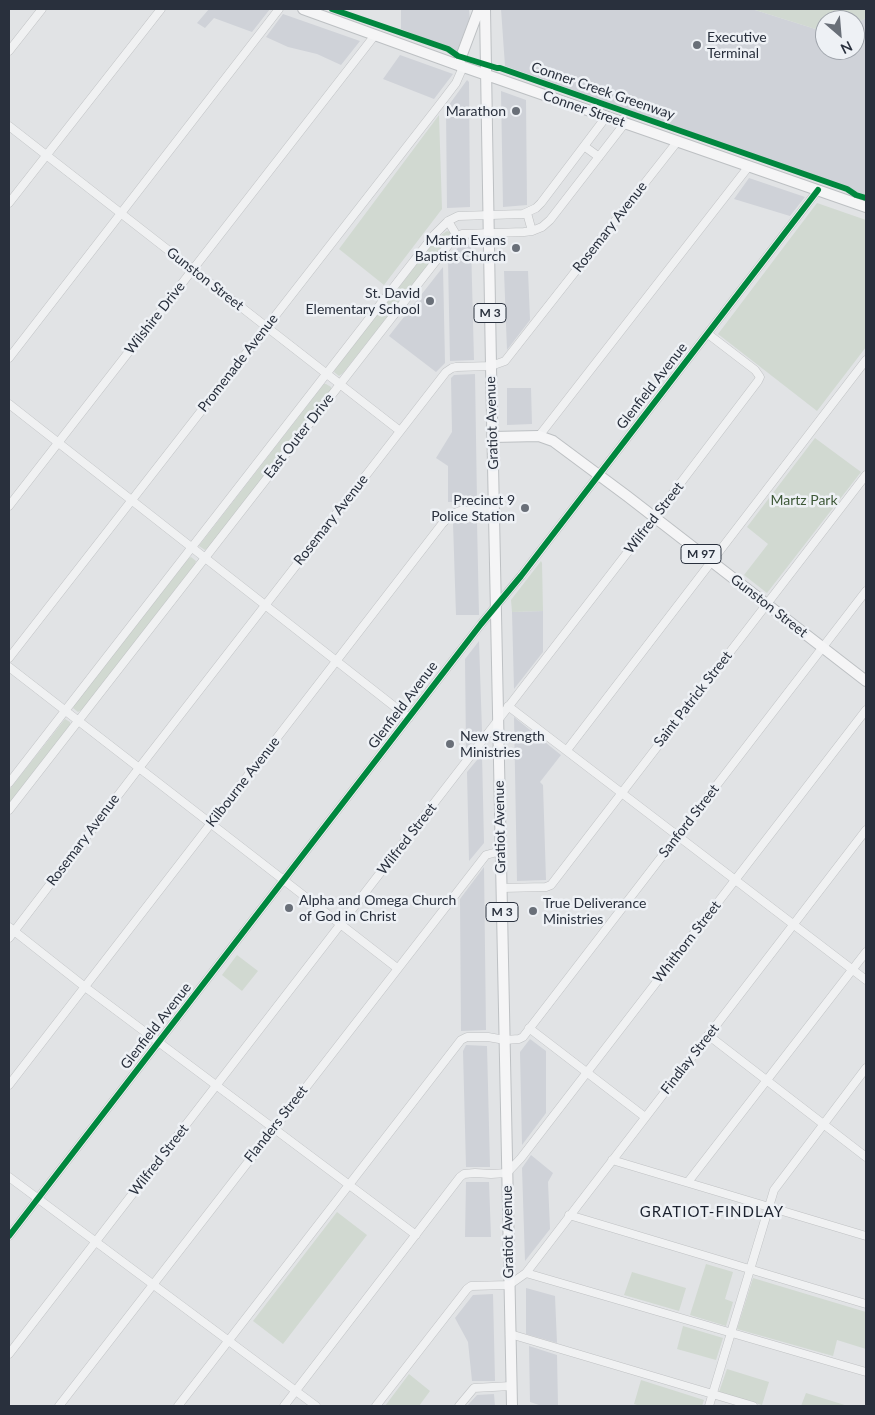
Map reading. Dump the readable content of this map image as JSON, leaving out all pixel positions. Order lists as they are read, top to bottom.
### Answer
{
  "streets": {
    "main road": [
      "Conner Street",
      "Gunston Street",
      "M 3",
      "Gratiot Avenue",
      "M 97"
    ],
    "street": [
      "Rosemary Avenue",
      "Wilshire Drive",
      "Promenade Avenue",
      "Glenfield Avenue",
      "East Outer Drive",
      "Wilfred Street",
      "Saint Patrick Street",
      "Kilbourne Avenue",
      "Sanford Street",
      "Whithorn Street",
      "Findlay Street",
      "Flanders Street"
    ],
    "cycle path": ["Conner Creek Greenway"]
  },
  "crossings": [
    ["Conner Street", "Rosemary Avenue"],
    ["Conner Street", "Wilshire Drive"],
    ["Conner Street", "Promenade Avenue"],
    ["Conner Street", "Glenfield Avenue"],
    ["Conner Street", "Gratiot Avenue"],
    ["Rosemary Avenue", "Gunston Street"],
    ["Rosemary Avenue", "Gratiot Avenue"],
    ["Gunston Street", "Wilshire Drive"],
    ["Gunston Street", "Promenade Avenue"],
    ["Gunston Street", "Glenfield Avenue"],
    ["Gunston Street", "Gratiot Avenue"],
    ["Gunston Street", "East Outer Drive"],
    ["Gunston Street", "Wilfred Street"],
    ["Gunston Street", "Saint Patrick Street"],
    ["Gunston Street", "Sanford Street"],
    ["Glenfield Avenue", "Gratiot Avenue"],
    ["Glenfield Avenue", "Wilfred Street"],
    ["Gratiot Avenue", "Wilfred Street"],
    ["Gratiot Avenue", "Saint Patrick Street"],
    ["Gratiot Avenue", "Kilbourne Avenue"],
    ["Gratiot Avenue", "Sanford Street"],
    ["Gratiot Avenue", "Whithorn Street"],
    ["Gratiot Avenue", "Findlay Street"],
    ["Gratiot Avenue", "Flanders Street"]
  ],
  "districts": ["GRATIOT-FINDLAY"],
  "parks": ["Martz Park"],
  "places": [
    "Executive Terminal",
    "Marathon",
    "Martin Evans Baptist Church",
    "St. David Elementary School",
    "Precinct 9 Police Station",
    "New Strength Ministries",
    "Alpha and Omega Church of God in Christ",
    "True Deliverance Ministries"
  ],
  "north": "bottom right"
}
